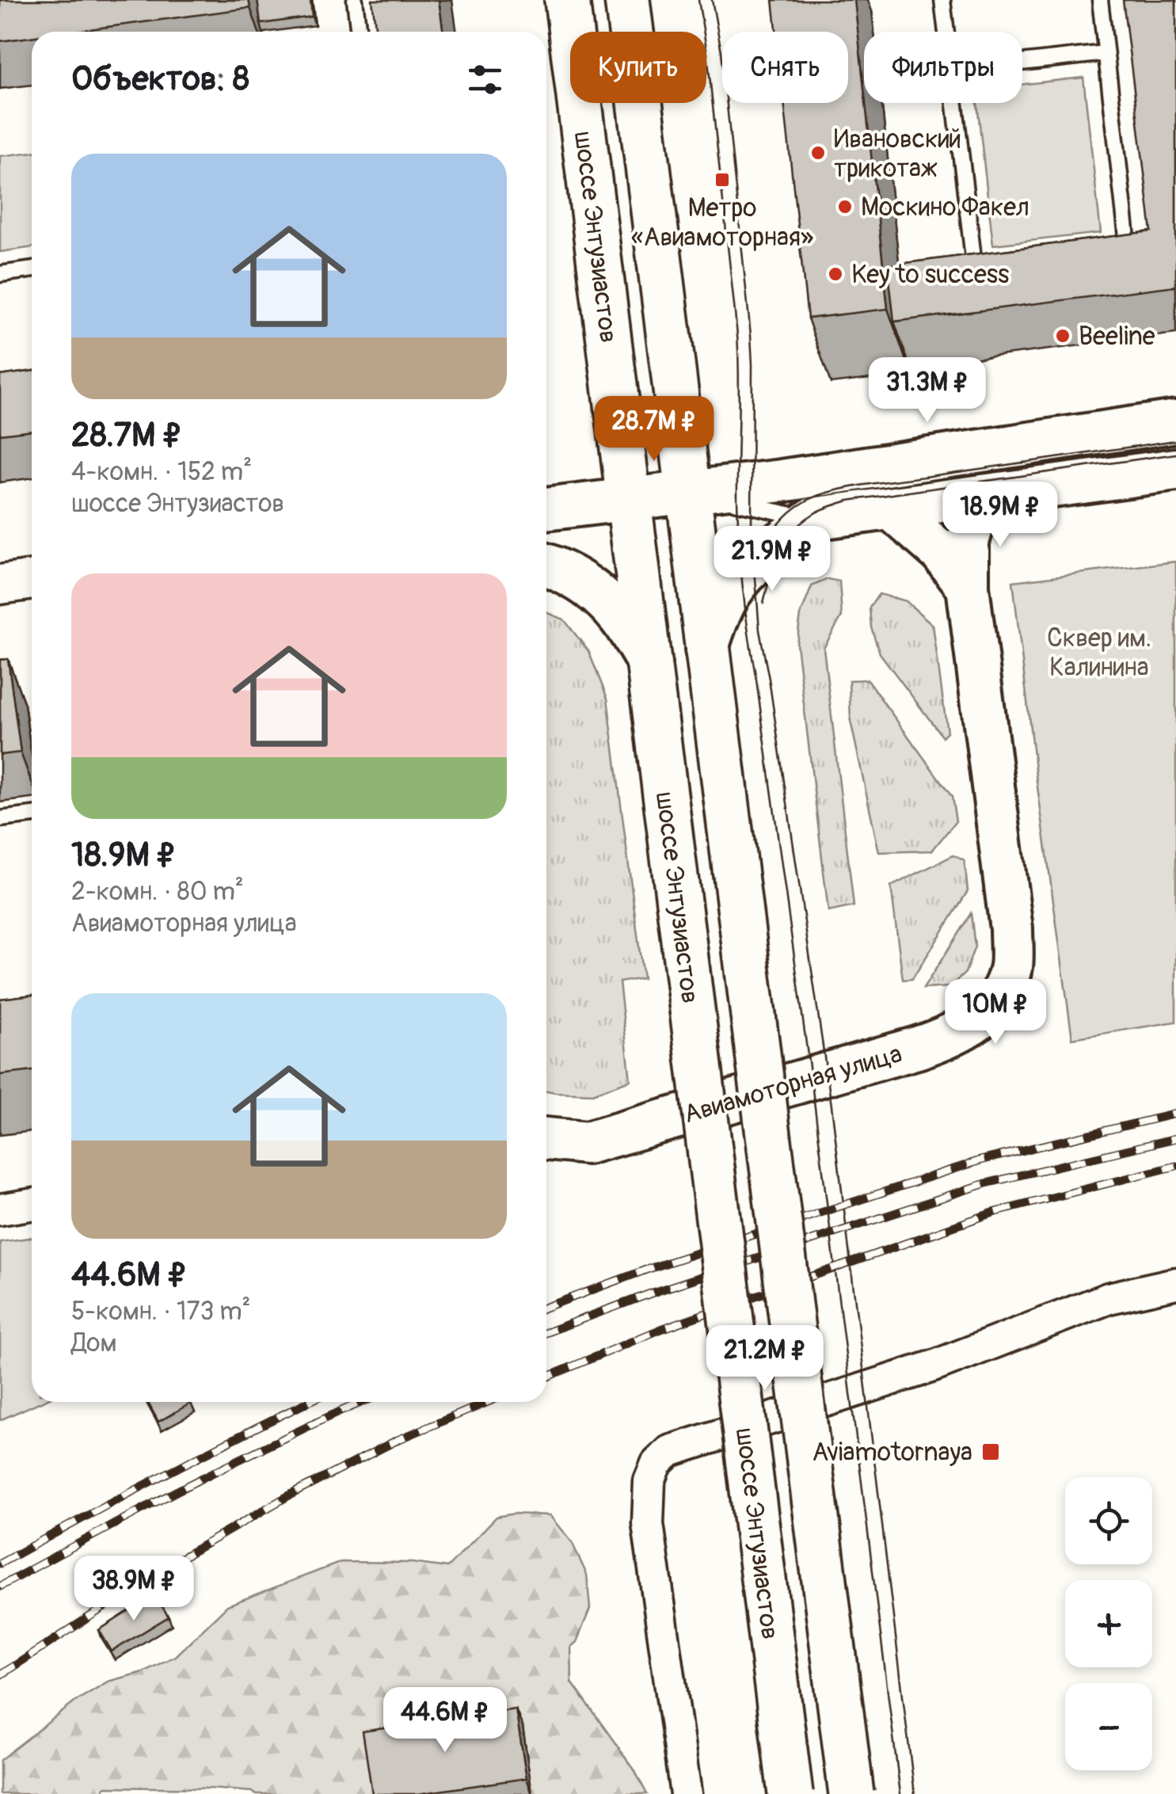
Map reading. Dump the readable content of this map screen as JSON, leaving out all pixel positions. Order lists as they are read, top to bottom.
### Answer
{
  "streets": {
    "main road": ["шоссе Энтузиастов", "Авиамоторная улица"]
  },
  "parks": ["Сквер им. Калинина"],
  "places": {
    "other": [
      "Ивановский трикотаж",
      "Москино Факел",
      "Key to success",
      "Beeline"
    ],
    "transit": ["Метро «Авиамоторная»", "Aviamotornaya"]
  },
  "page": {
    "chip": ["Купить", "Снять", "Фильтры"],
    "heading": "Объектов: 8",
    "list": [
      {
        "name": "28.7M ₽",
        "note": "4-комн. · 152 m² · шоссе Энтузиастов"
      },
      {
        "name": "18.9M ₽",
        "note": "2-комн. · 80 m² · Авиамоторная улица"
      },
      {
        "name": "44.6M ₽",
        "note": "5-комн. · 173 m² · Дом"
      }
    ],
    "price": [
      "31.3M ₽",
      "28.7M ₽",
      "18.9M ₽",
      "21.9M ₽",
      "10M ₽",
      "21.2M ₽",
      "38.9M ₽",
      "44.6M ₽"
    ],
    "map_buttons": ["+", "−"]
  }
}
